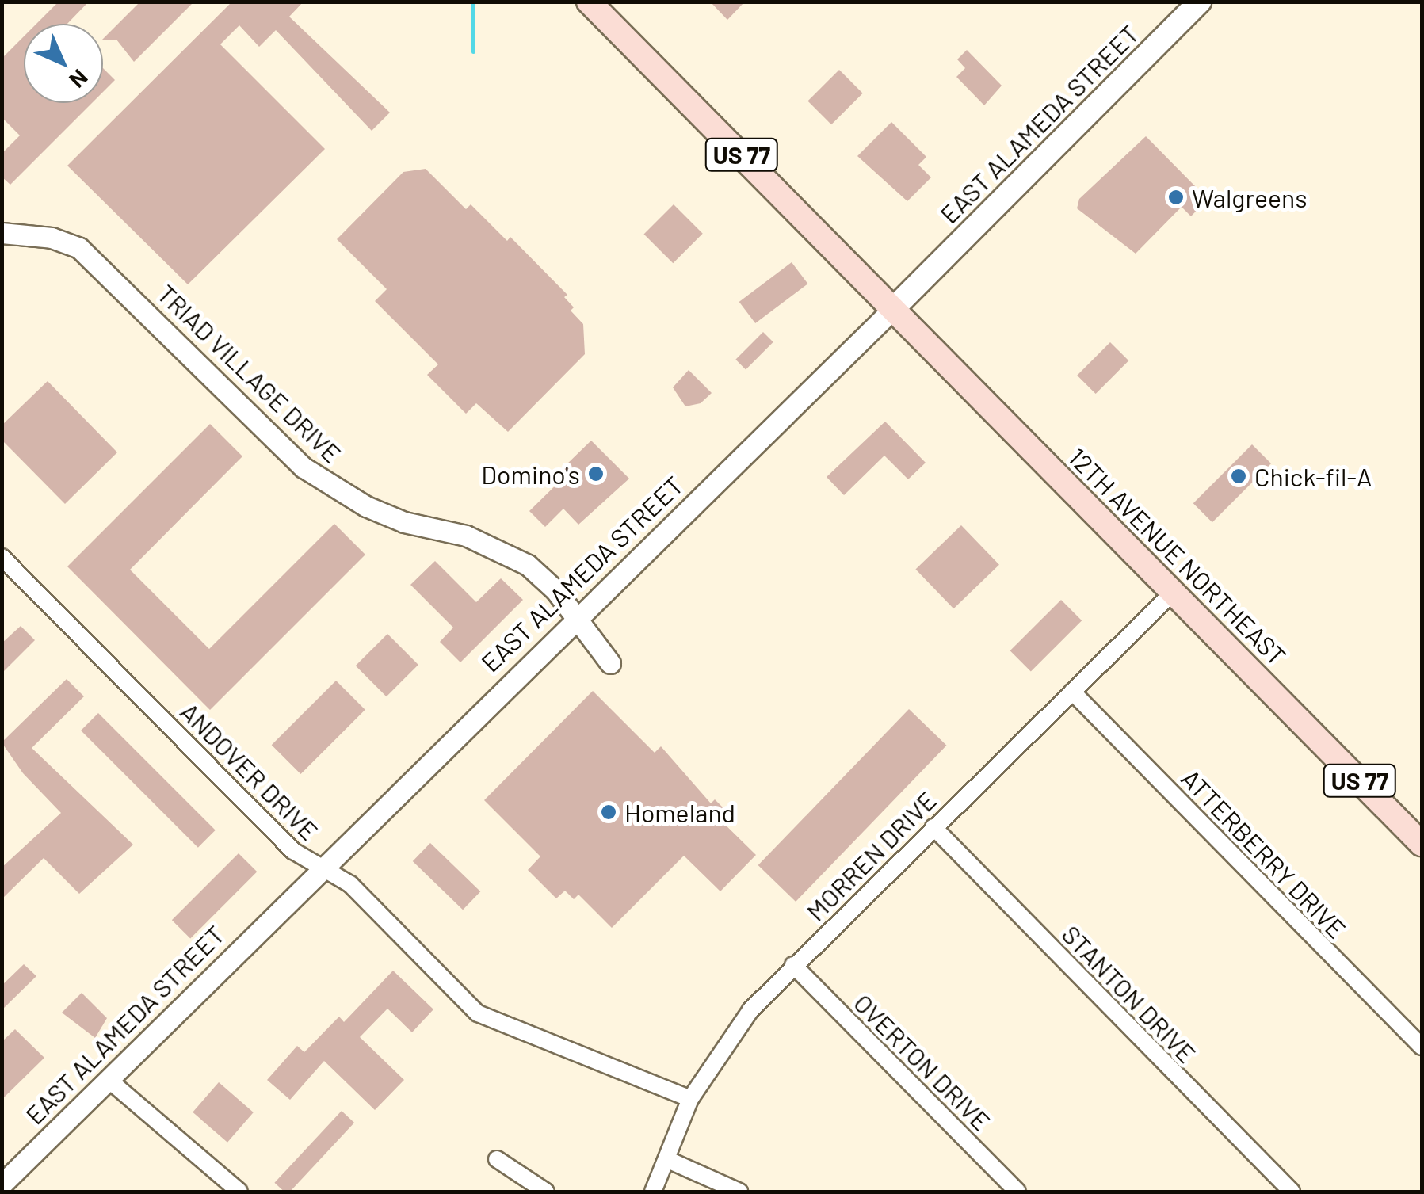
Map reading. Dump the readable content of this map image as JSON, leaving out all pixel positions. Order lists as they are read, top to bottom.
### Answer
{
  "streets": {
    "main road": ["EAST ALAMEDA STREET", "US 77", "12TH AVENUE NORTHEAST"],
    "street": [
      "TRIAD VILLAGE DRIVE",
      "ANDOVER DRIVE",
      "ATTERBERRY DRIVE",
      "MORREN DRIVE",
      "STANTON DRIVE",
      "OVERTON DRIVE"
    ]
  },
  "crossings": [
    ["EAST ALAMEDA STREET", "US 77"],
    ["EAST ALAMEDA STREET", "TRIAD VILLAGE DRIVE"],
    ["EAST ALAMEDA STREET", "12TH AVENUE NORTHEAST"],
    ["EAST ALAMEDA STREET", "ANDOVER DRIVE"],
    ["US 77", "12TH AVENUE NORTHEAST"],
    ["12TH AVENUE NORTHEAST", "MORREN DRIVE"],
    ["ANDOVER DRIVE", "MORREN DRIVE"],
    ["ATTERBERRY DRIVE", "MORREN DRIVE"],
    ["MORREN DRIVE", "STANTON DRIVE"],
    ["MORREN DRIVE", "OVERTON DRIVE"]
  ],
  "places": [
    "Walgreens",
    "Domino's",
    "Chick-fil-A",
    "Homeland"
  ],
  "north": "bottom right"
}
